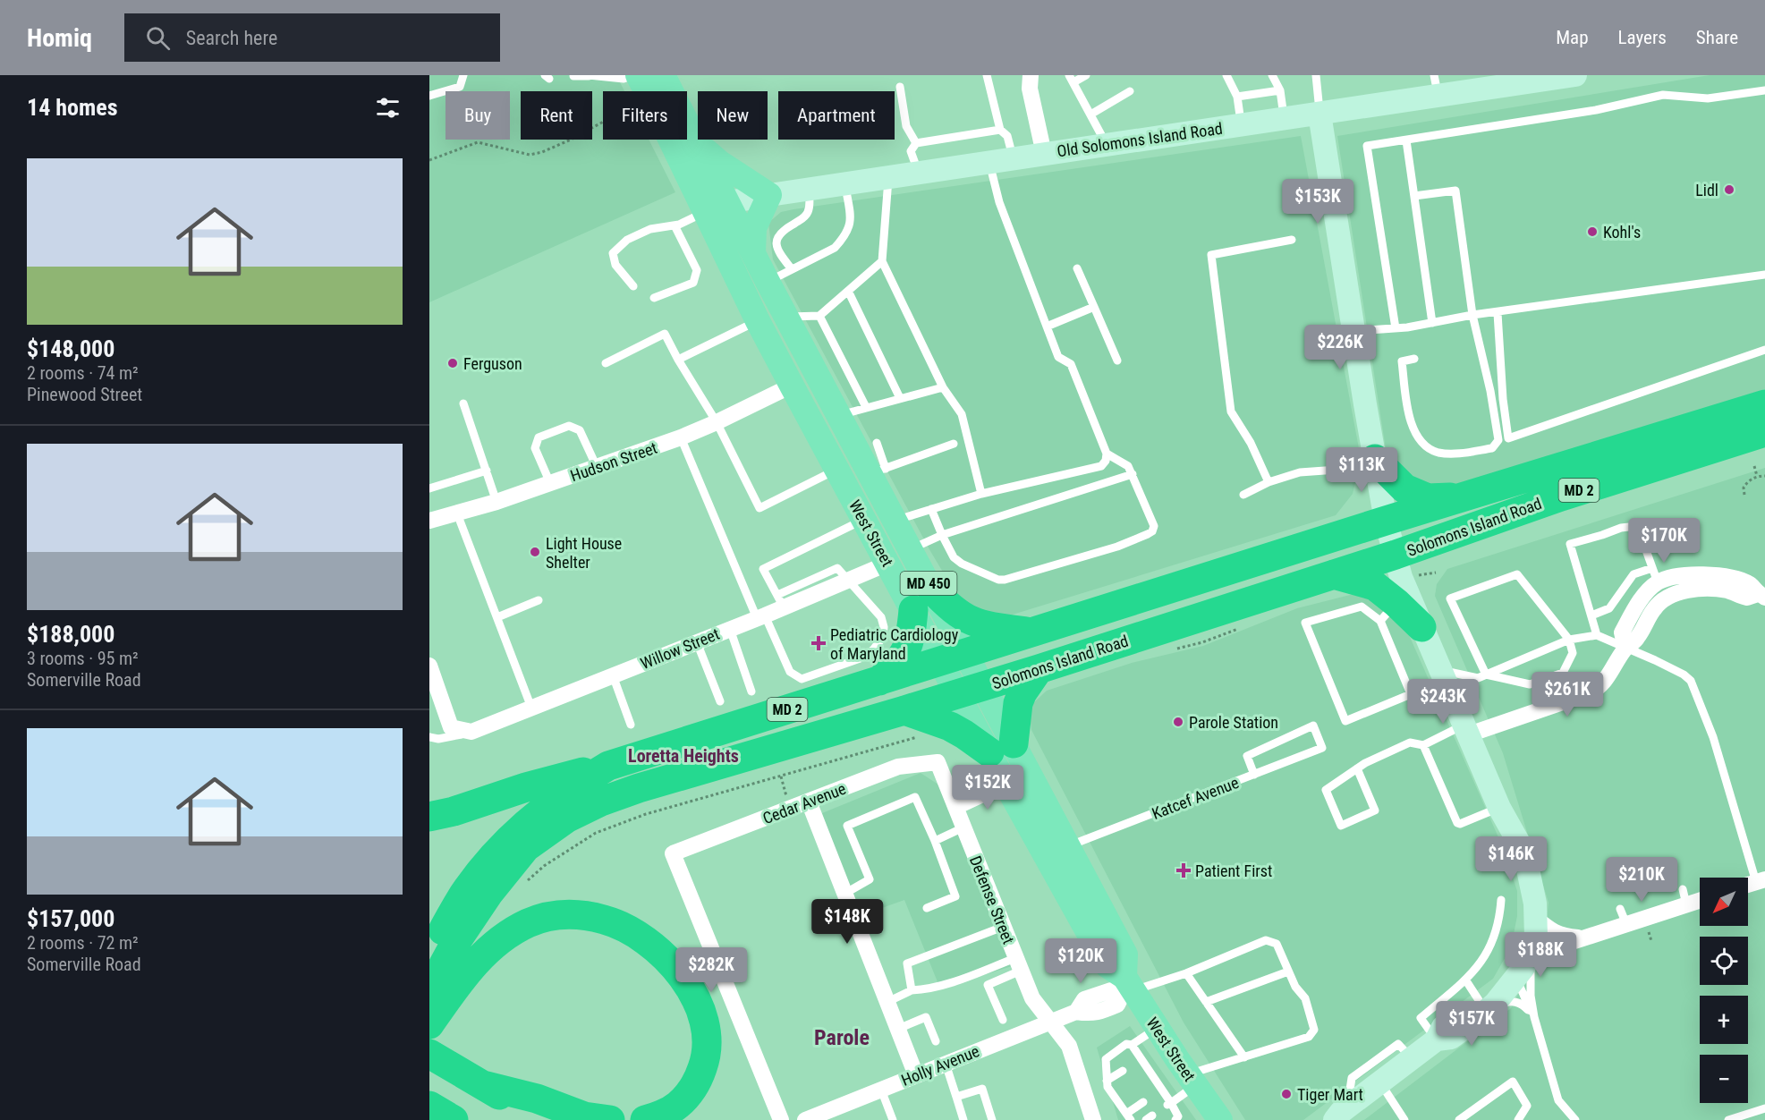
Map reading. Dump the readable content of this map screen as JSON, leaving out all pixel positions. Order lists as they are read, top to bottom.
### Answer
{
  "streets": {
    "highway": ["MD 2", "Solomons Island Road"],
    "main road": ["West Street", "MD 450"],
    "street": [
      "Old Solomons Island Road",
      "Hudson Street",
      "Willow Street",
      "Cedar Avenue",
      "Defense Street",
      "Holly Avenue"
    ],
    "lane": ["Katcef Avenue"]
  },
  "crossings": [
    ["Old Solomons Island Road", "West Street"],
    ["Hudson Street", "West Street"],
    ["MD 2", "Solomons Island Road"],
    ["Solomons Island Road", "West Street"],
    ["West Street", "Willow Street"],
    ["West Street", "Katcef Avenue"],
    ["West Street", "Holly Avenue"],
    ["Cedar Avenue", "Defense Street"],
    ["Defense Street", "Holly Avenue"]
  ],
  "districts": ["Loretta Heights", "Parole"],
  "places": {
    "other": [
      "Lidl",
      "Kohl's",
      "Ferguson",
      "Light House Shelter",
      "Parole Station",
      "Tiger Mart"
    ],
    "health": ["Pediatric Cardiology of Maryland", "Patient First"]
  },
  "north": "bottom left",
  "page": {
    "header": "Homiq",
    "search": "Search here",
    "nav": ["Map", "Layers", "Share"],
    "heading": "14 homes",
    "chip": [
      "Buy",
      "Rent",
      "Filters",
      "New",
      "Apartment"
    ],
    "list": [
      {
        "name": "$148,000",
        "note": "2 rooms · 74 m² · Pinewood Street"
      },
      {
        "name": "$188,000",
        "note": "3 rooms · 95 m² · Somerville Road"
      },
      {
        "name": "$157,000",
        "note": "2 rooms · 72 m² · Somerville Road"
      }
    ],
    "price": [
      "$153K",
      "$226K",
      "$113K",
      "$170K",
      "$261K",
      "$243K",
      "$152K",
      "$146K",
      "$210K",
      "$148K",
      "$188K",
      "$120K",
      "$282K",
      "$157K"
    ],
    "map_buttons": ["+", "−"]
  }
}
